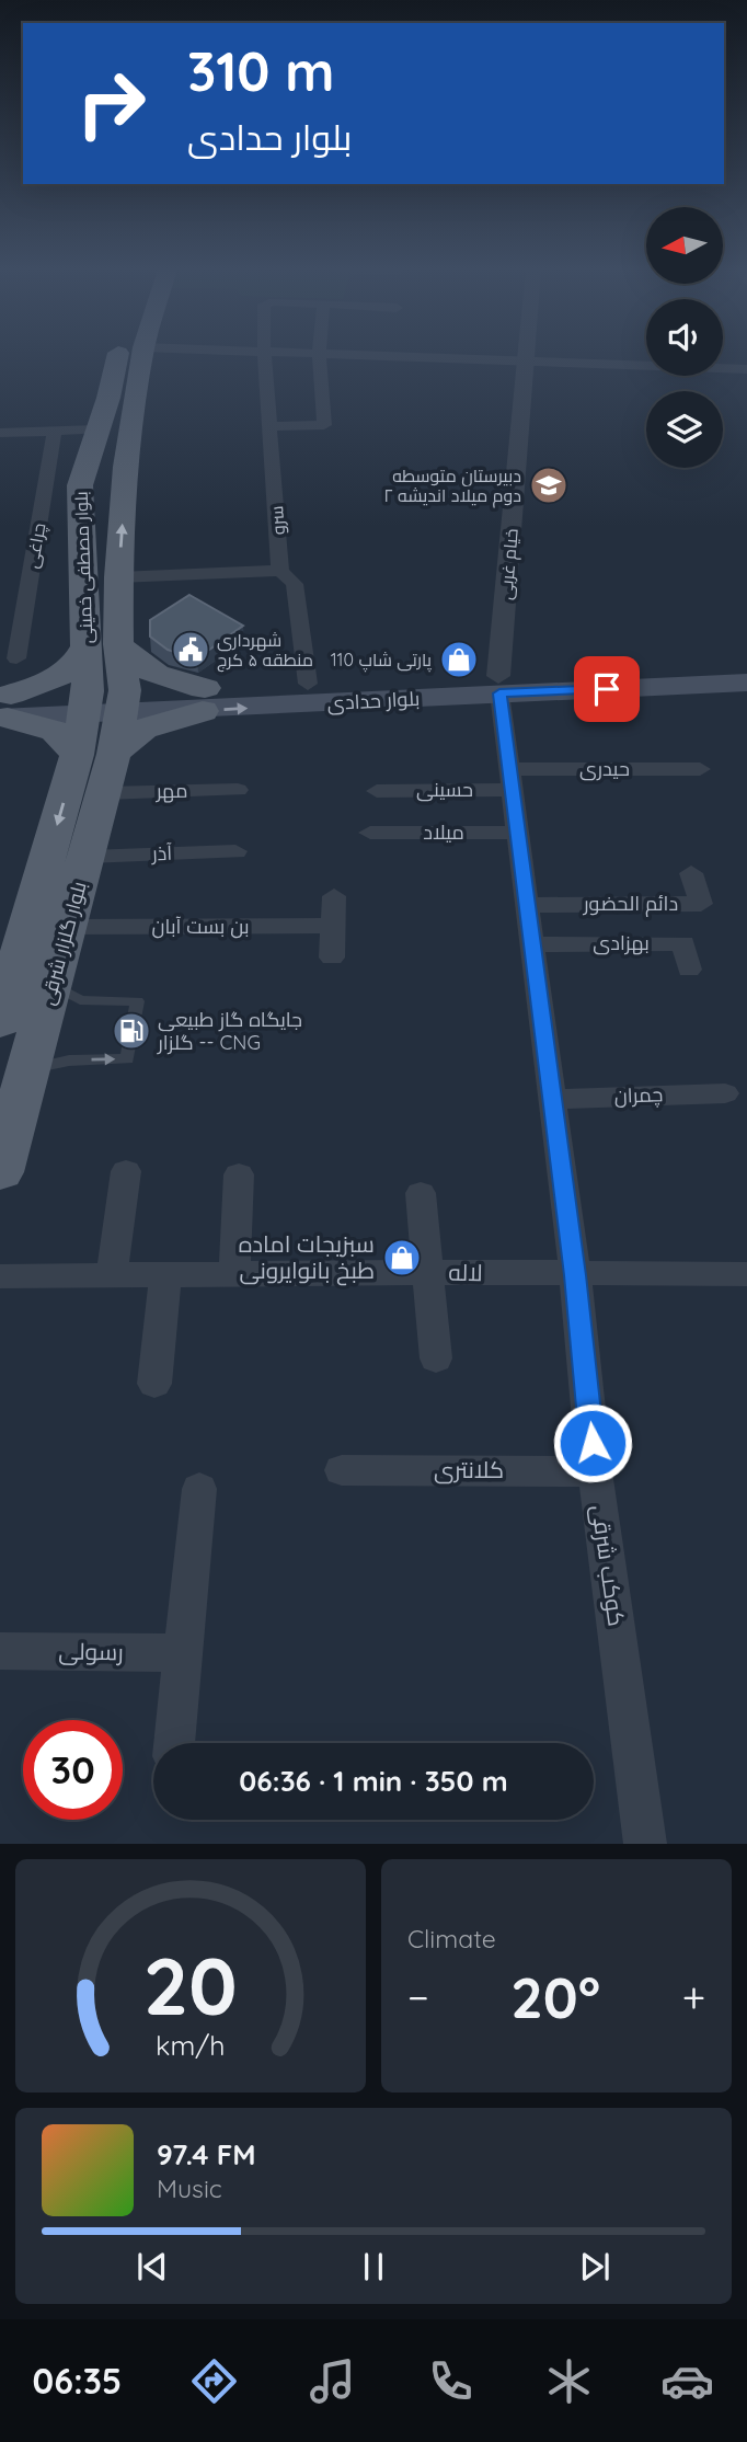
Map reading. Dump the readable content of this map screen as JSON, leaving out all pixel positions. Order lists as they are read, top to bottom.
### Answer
{
  "streets": {
    "main road": ["بلوار مصطفی خمینی", "بلوار حدادی", "بلوار گلزار شرقی"],
    "street": [
      "سرو",
      "چراغی",
      "خیام غربی",
      "حیدری",
      "حسینی",
      "مهر",
      "میلاد",
      "آذر",
      "دائم الحضور",
      "بن بست آبان",
      "بهزادی",
      "چمران",
      "لاله",
      "کلانتری",
      "کوکب شرقی",
      "رسولی"
    ]
  },
  "crossings": [
    ["سرو", "بلوار حدادی"],
    ["خیام غربی", "بلوار حدادی"],
    ["خیام غربی", "کوکب شرقی"],
    ["بلوار مصطفی خمینی", "بلوار حدادی"],
    ["بلوار مصطفی خمینی", "بلوار گلزار شرقی"],
    ["بلوار حدادی", "بلوار گلزار شرقی"],
    ["بلوار حدادی", "کوکب شرقی"],
    ["حیدری", "حسینی"],
    ["حیدری", "کوکب شرقی"],
    ["حسینی", "کوکب شرقی"],
    ["مهر", "بلوار گلزار شرقی"],
    ["میلاد", "کوکب شرقی"],
    ["آذر", "بلوار گلزار شرقی"],
    ["دائم الحضور", "کوکب شرقی"],
    ["بن بست آبان", "بلوار گلزار شرقی"],
    ["بهزادی", "کوکب شرقی"],
    ["چمران", "کوکب شرقی"],
    ["لاله", "کوکب شرقی"],
    ["کلانتری", "کوکب شرقی"]
  ],
  "places": {
    "school or university": ["دبیرستان متوسطه دوم میلاد اندیشه ۲"],
    "public building": ["شهرداری منطقه ۵ کرج"],
    "shop": ["پارتی شاپ 110", "سبزیجات اماده طبخ بانوایرونی"],
    "fuel station": ["جایگاه گاز طبیعی گلزار -- CNG"]
  },
  "north": "left",
  "page": {
    "turn": ["310 m", "بلوار حدادی"],
    "limit": "30",
    "trip": "06:36 · 1 min · 350 m",
    "tile": "Climate",
    "heat": ["−", "20°", "+"],
    "song": ["97.4 FM", "Music"],
    "tabs": "06:35",
    "gauge": ["20", "km/h"]
  }
}
